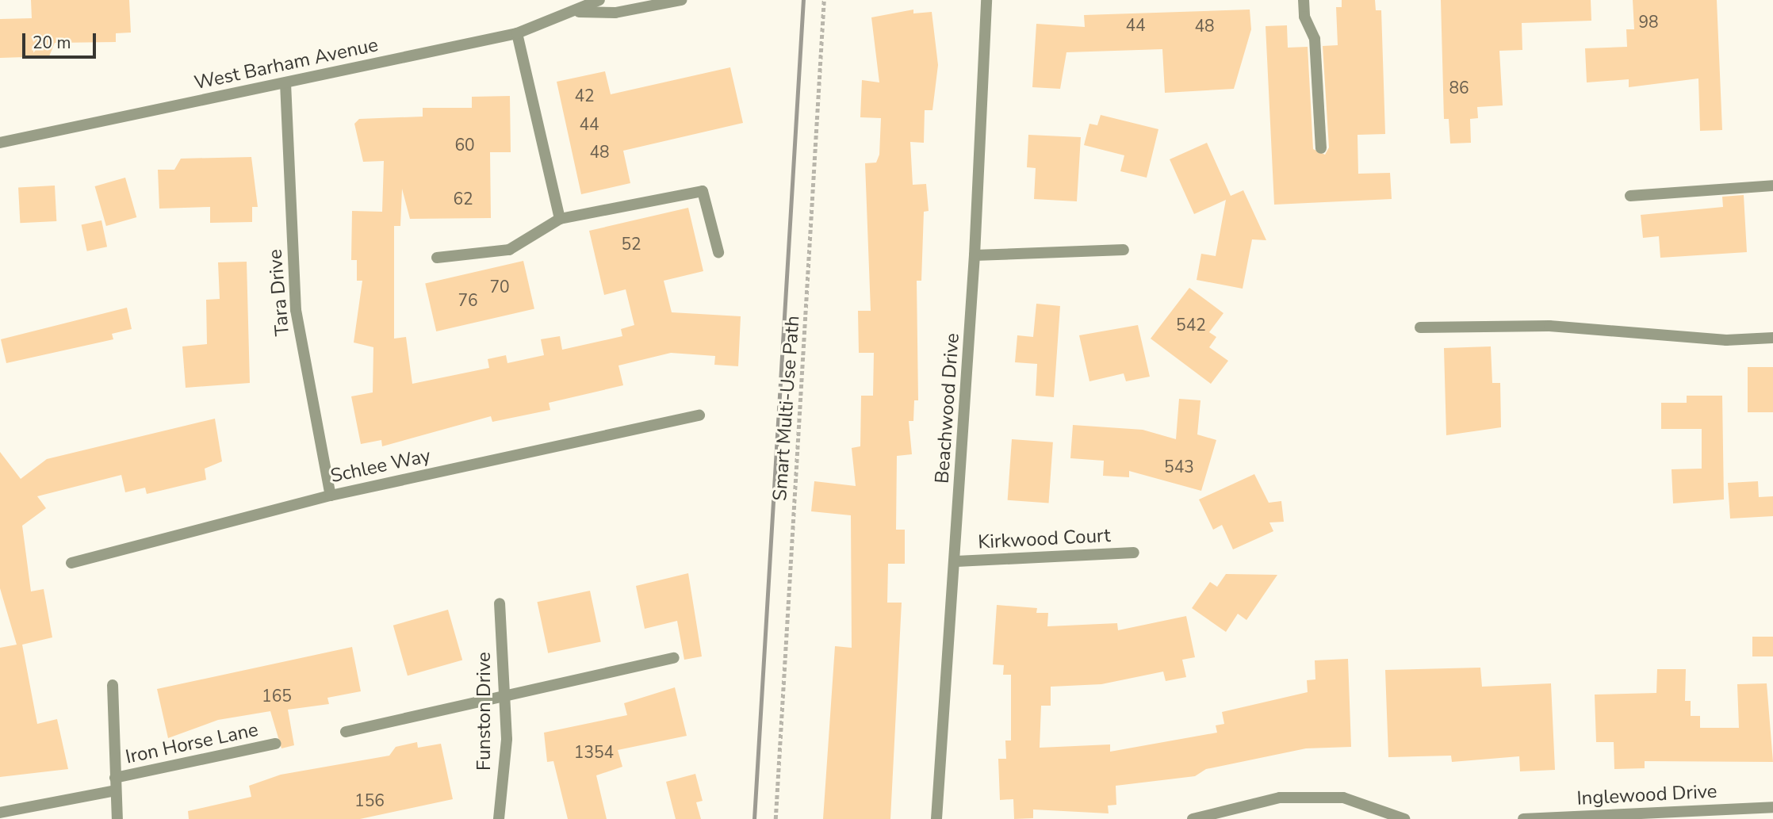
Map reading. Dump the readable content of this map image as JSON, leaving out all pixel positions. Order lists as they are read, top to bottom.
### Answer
{
  "streets": {
    "street": [
      "West Barham Avenue",
      "Tara Drive",
      "Beachwood Drive",
      "Schlee Way",
      "Kirkwood Court",
      "Funston Drive",
      "Iron Horse Lane",
      "Inglewood Drive"
    ],
    "path": ["Smart Multi-Use Path"]
  },
  "crossings": [
    ["West Barham Avenue", "Tara Drive"],
    ["Tara Drive", "Schlee Way"],
    ["Beachwood Drive", "Kirkwood Court"]
  ],
  "house_numbers": [
    "98",
    "44",
    "48",
    "86",
    "42",
    "44",
    "60",
    "48",
    "62",
    "52",
    "70",
    "76",
    "542",
    "543",
    "165",
    "1354",
    "156"
  ],
  "scale_bar": "20 m"
}
